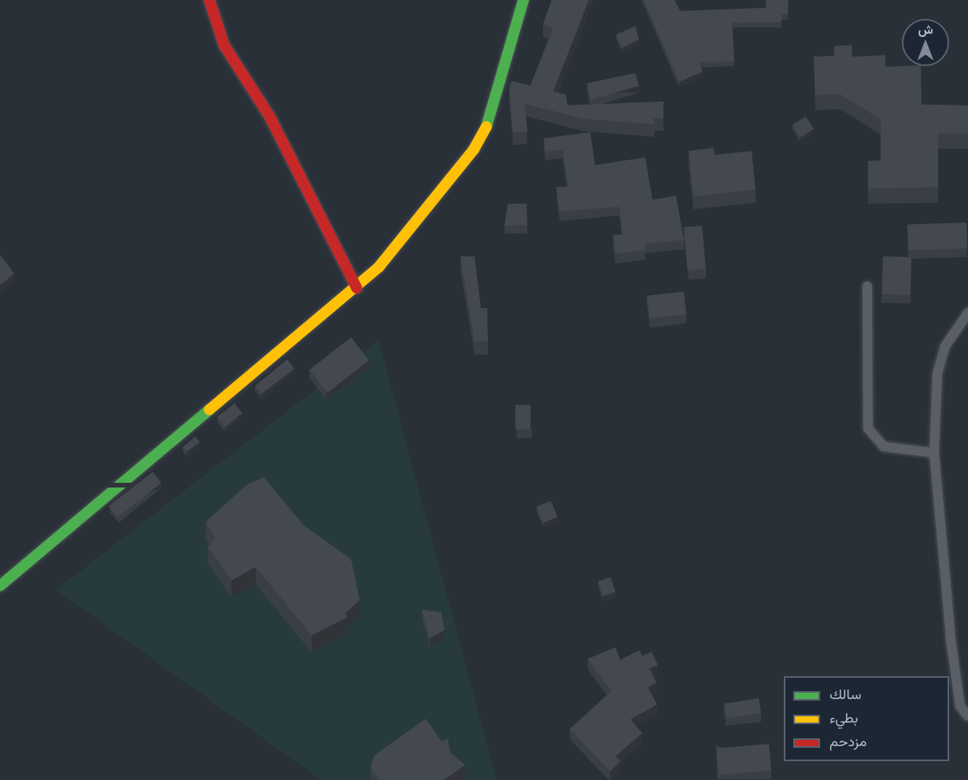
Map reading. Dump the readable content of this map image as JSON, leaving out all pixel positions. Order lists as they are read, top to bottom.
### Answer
{
  "legend": ["سالك", "بطيء", "مزدحم"],
  "north": "top"
}
